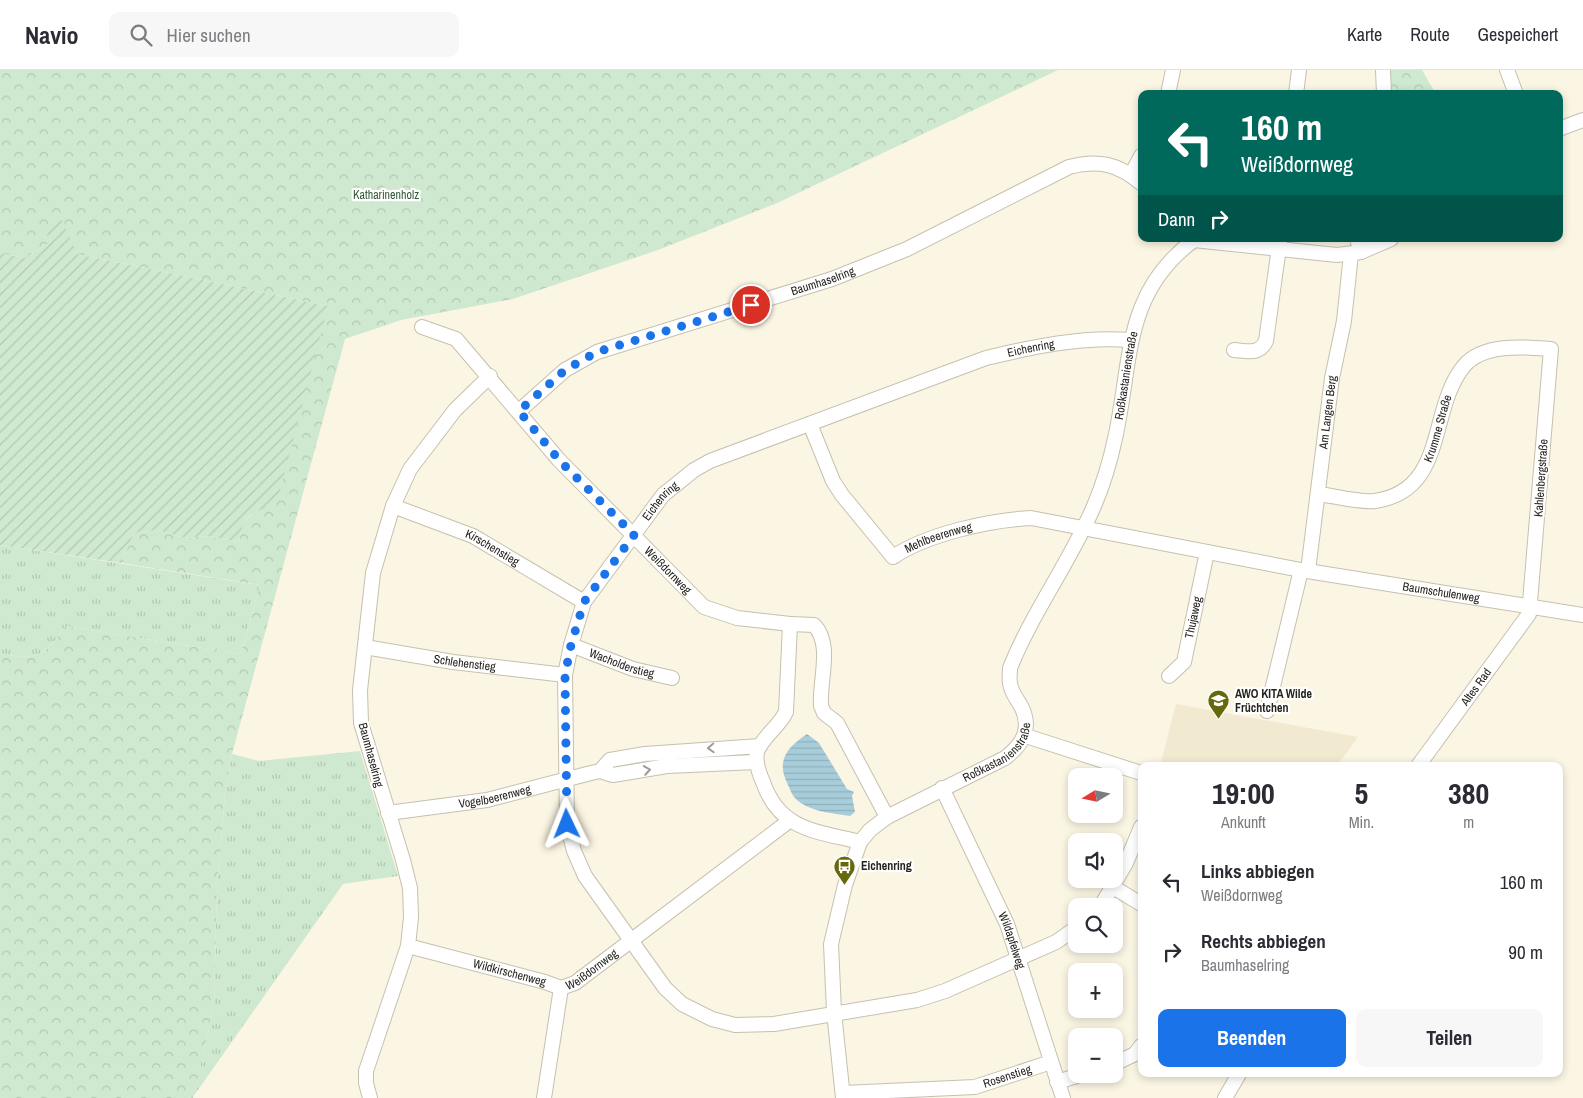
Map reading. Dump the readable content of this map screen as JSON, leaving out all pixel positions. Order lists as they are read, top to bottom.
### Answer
{
  "streets": {
    "street": [
      "Baumhaselring",
      "Eichenring",
      "Roßkastanienstraße",
      "Am Langen Berg",
      "Krumme Straße",
      "Kahlenbergstraße",
      "Mehlbeerenweg",
      "Kirschenstieg",
      "Weißdornweg",
      "Baumschulenweg",
      "Thujaweg",
      "Schlehenstieg",
      "Wacholderstieg",
      "Altes Rad",
      "Vogelbeerenweg",
      "Wildapfelweg",
      "Wildkirschenweg",
      "Rosenstieg"
    ]
  },
  "crossings": [
    ["Baumhaselring", "Kirschenstieg"],
    ["Baumhaselring", "Weißdornweg"],
    ["Baumhaselring", "Schlehenstieg"],
    ["Baumhaselring", "Vogelbeerenweg"],
    ["Baumhaselring", "Wildkirschenweg"],
    ["Eichenring", "Roßkastanienstraße"],
    ["Eichenring", "Mehlbeerenweg"],
    ["Eichenring", "Kirschenstieg"],
    ["Eichenring", "Weißdornweg"],
    ["Eichenring", "Schlehenstieg"],
    ["Eichenring", "Wacholderstieg"],
    ["Eichenring", "Vogelbeerenweg"],
    ["Eichenring", "Wildapfelweg"],
    ["Roßkastanienstraße", "Mehlbeerenweg"],
    ["Roßkastanienstraße", "Weißdornweg"],
    ["Roßkastanienstraße", "Baumschulenweg"],
    ["Roßkastanienstraße", "Wildapfelweg"],
    ["Roßkastanienstraße", "Rosenstieg"],
    ["Am Langen Berg", "Krumme Straße"],
    ["Am Langen Berg", "Baumschulenweg"],
    ["Krumme Straße", "Kahlenbergstraße"],
    ["Kahlenbergstraße", "Baumschulenweg"],
    ["Kahlenbergstraße", "Altes Rad"],
    ["Mehlbeerenweg", "Baumschulenweg"],
    ["Weißdornweg", "Wildkirschenweg"],
    ["Baumschulenweg", "Thujaweg"],
    ["Baumschulenweg", "Altes Rad"],
    ["Wildapfelweg", "Rosenstieg"]
  ],
  "parks": ["Katharinenholz"],
  "places": {
    "school or university": ["AWO KITA Wilde Früchtchen"],
    "bus stop": ["Eichenring"]
  },
  "north": "left",
  "page": {
    "header": "Navio",
    "search": "Hier suchen",
    "nav": ["Karte", "Route", "Gespeichert"],
    "turn": ["160 m", "Weißdornweg"],
    "then": "Dann",
    "eta": [
      "19:00",
      "Ankunft",
      "5",
      "Min.",
      "380",
      "m"
    ],
    "map_buttons": ["+", "−"],
    "list": [
      {
        "name": "Links abbiegen",
        "note": "Weißdornweg",
        "value": "160 m"
      },
      {
        "name": "Rechts abbiegen",
        "note": "Baumhaselring",
        "value": "90 m"
      }
    ],
    "buttons": ["Beenden", "Teilen"]
  }
}
